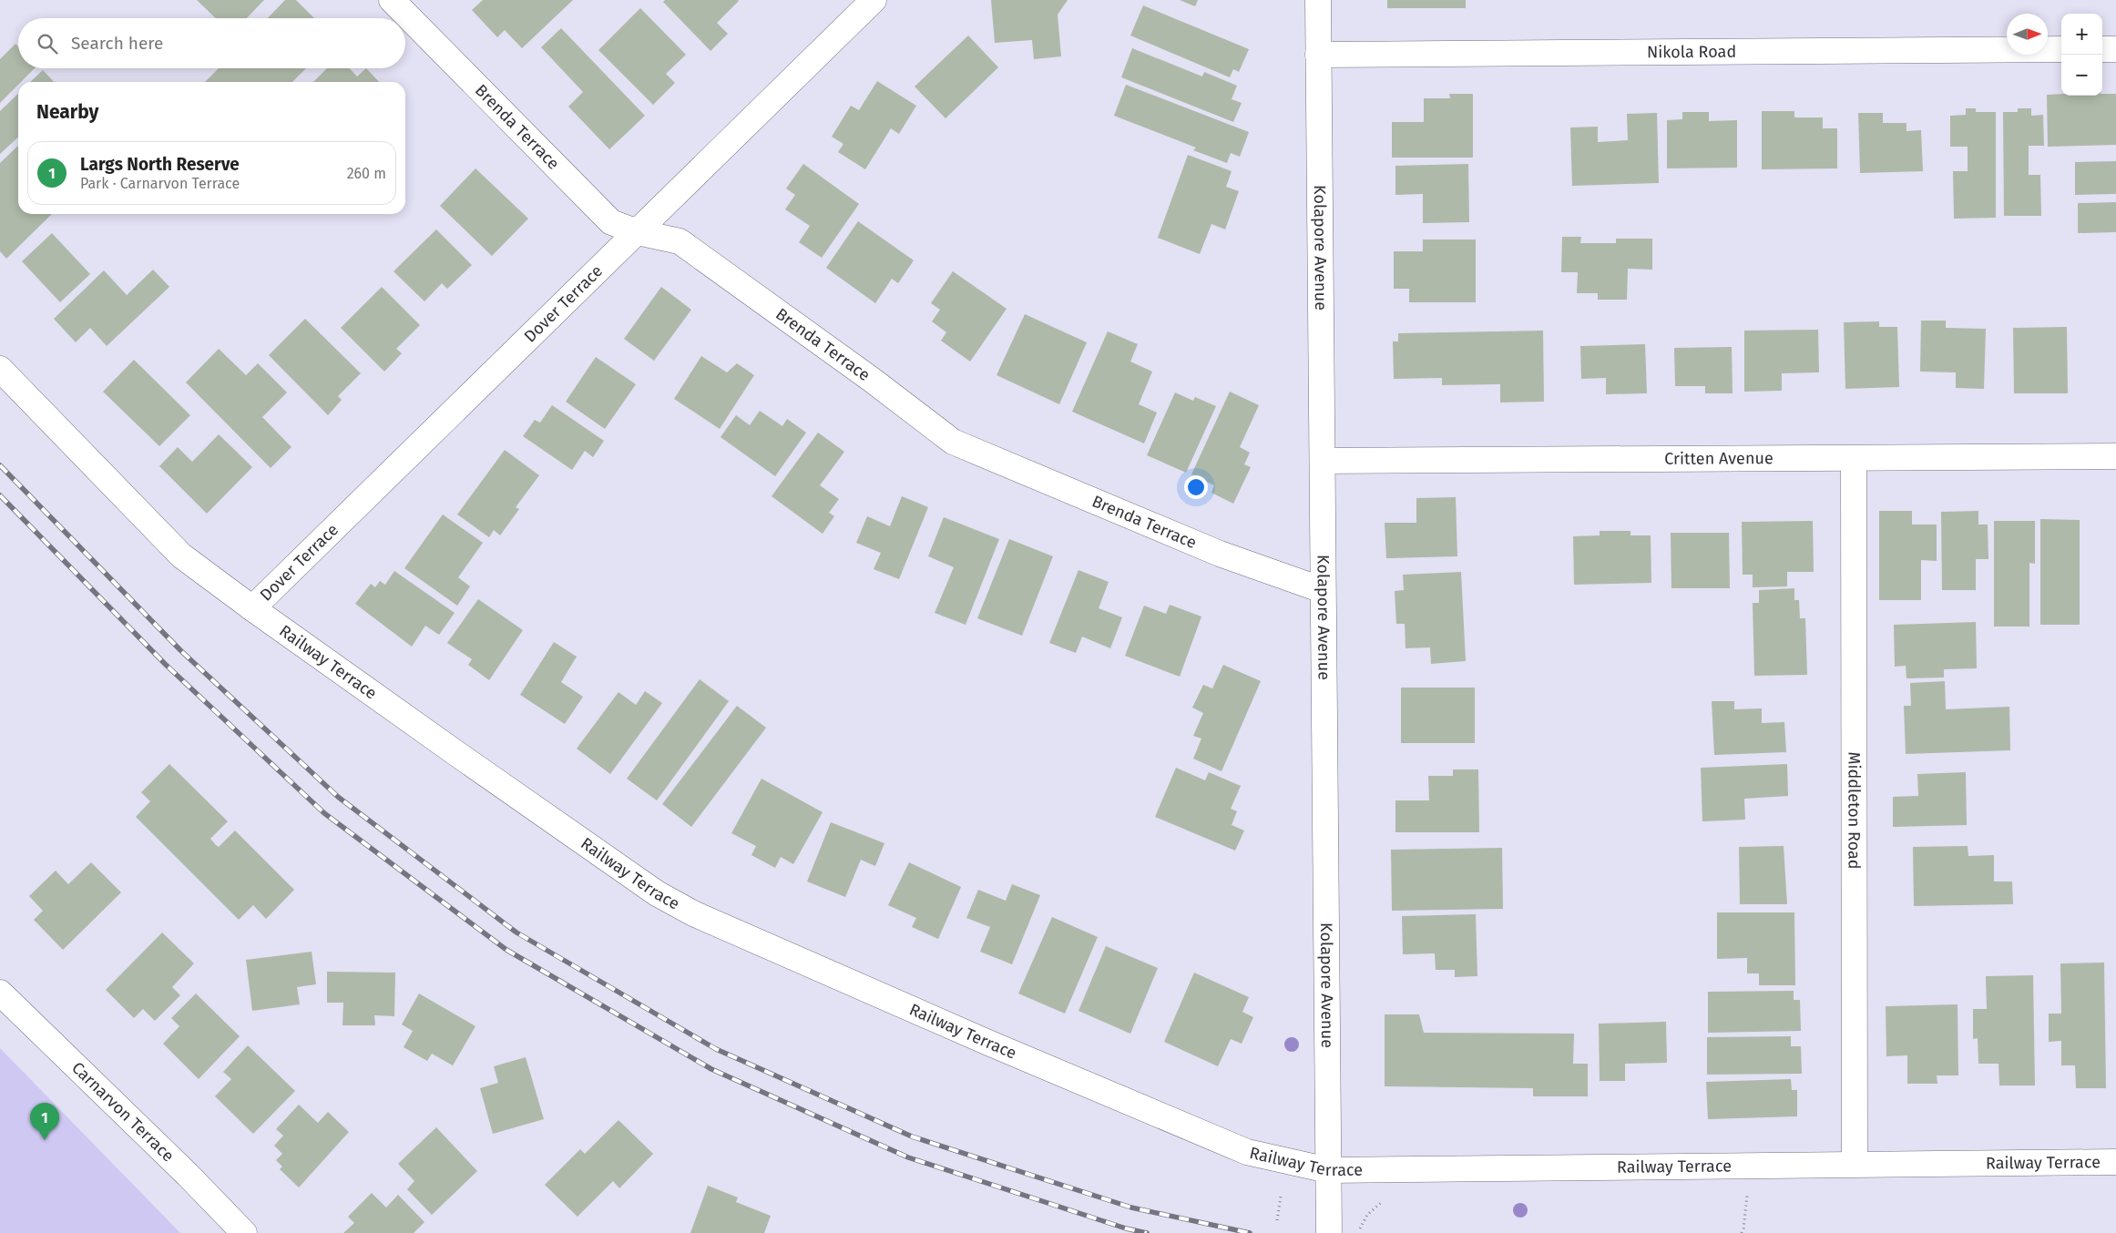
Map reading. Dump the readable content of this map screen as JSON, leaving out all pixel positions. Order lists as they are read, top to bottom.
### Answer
{
  "streets": {
    "street": [
      "Nikola Road",
      "Brenda Terrace",
      "Kolapore Avenue",
      "Dover Terrace",
      "Critten Avenue",
      "Railway Terrace",
      "Middleton Road",
      "Carnarvon Terrace"
    ]
  },
  "crossings": [
    ["Nikola Road", "Kolapore Avenue"],
    ["Brenda Terrace", "Kolapore Avenue"],
    ["Brenda Terrace", "Dover Terrace"],
    ["Kolapore Avenue", "Critten Avenue"],
    ["Kolapore Avenue", "Railway Terrace"],
    ["Dover Terrace", "Railway Terrace"],
    ["Critten Avenue", "Middleton Road"],
    ["Railway Terrace", "Middleton Road"]
  ],
  "north": "right",
  "page": {
    "map_buttons": ["+", "−"],
    "search": "Search here",
    "heading": "Nearby",
    "list": [
      {
        "mark": "1",
        "name": "Largs North Reserve",
        "note": "Park · Carnarvon Terrace",
        "value": "260 m"
      }
    ],
    "pins": "1"
  }
}
